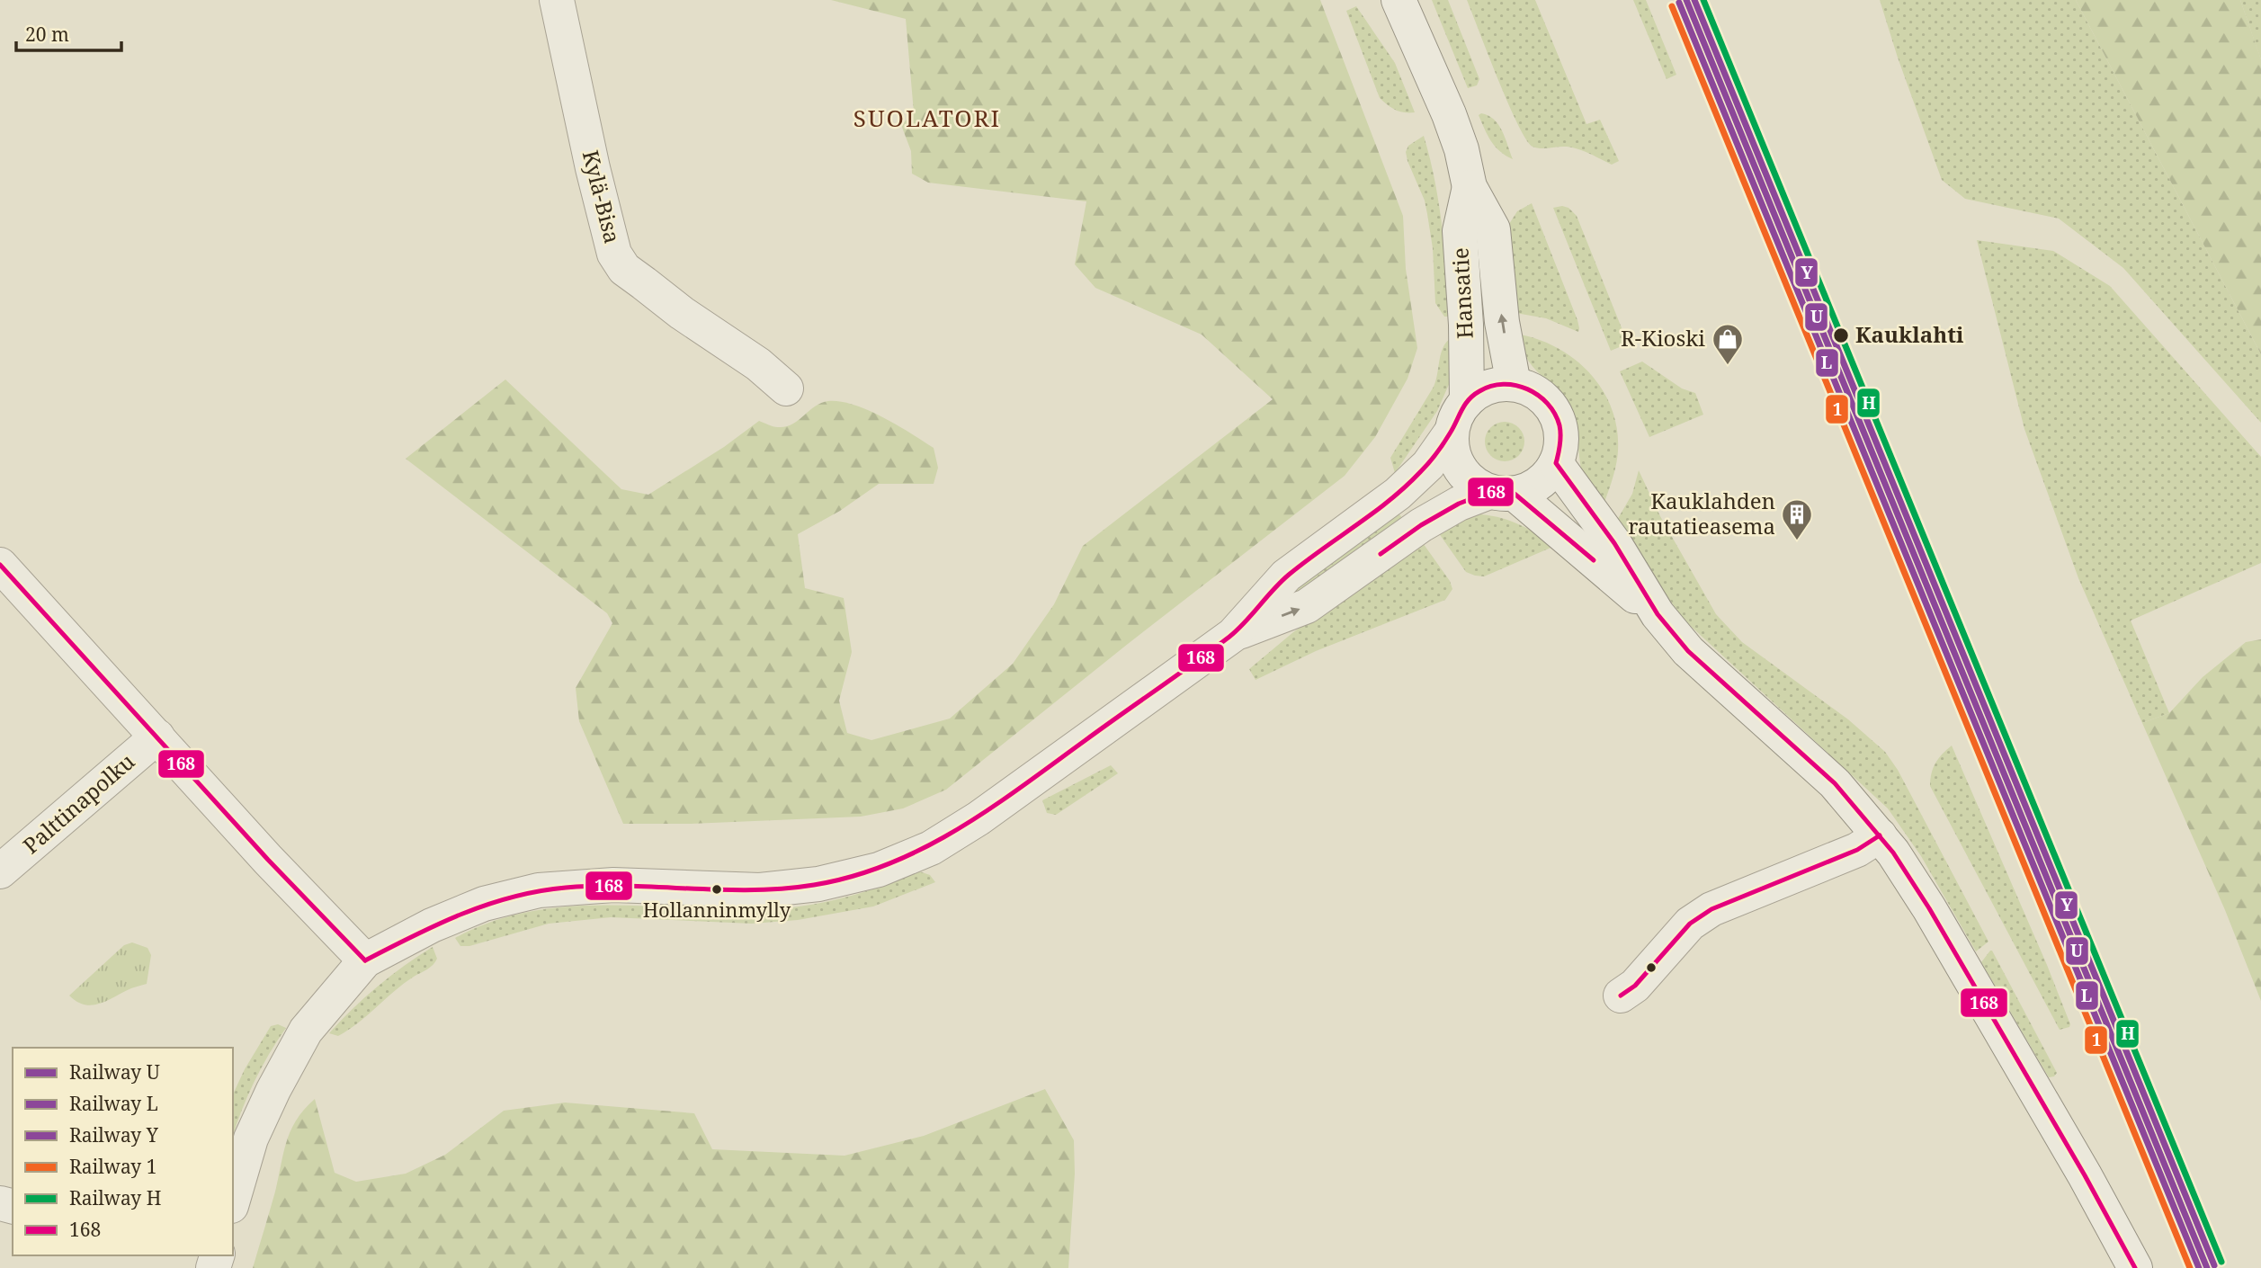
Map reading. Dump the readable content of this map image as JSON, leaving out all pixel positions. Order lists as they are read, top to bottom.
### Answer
{
  "streets": {
    "street": ["Kylä-Bisa", "Hansatie", "Palttinapolku"]
  },
  "districts": ["SUOLATORI"],
  "places": {
    "other": ["Kauklahti", "Hollanninmylly"],
    "shop": ["R-Kioski"],
    "building": ["Kauklahden rautatieasema"]
  },
  "lines": [
    "rail line U",
    "rail line Y",
    "rail line H",
    "rail line L",
    "rail line 1",
    "transit line 168"
  ],
  "legend": [
    "Railway U",
    "Railway L",
    "Railway Y",
    "Railway 1",
    "Railway H",
    "168"
  ],
  "scale_bar": "20 m"
}
